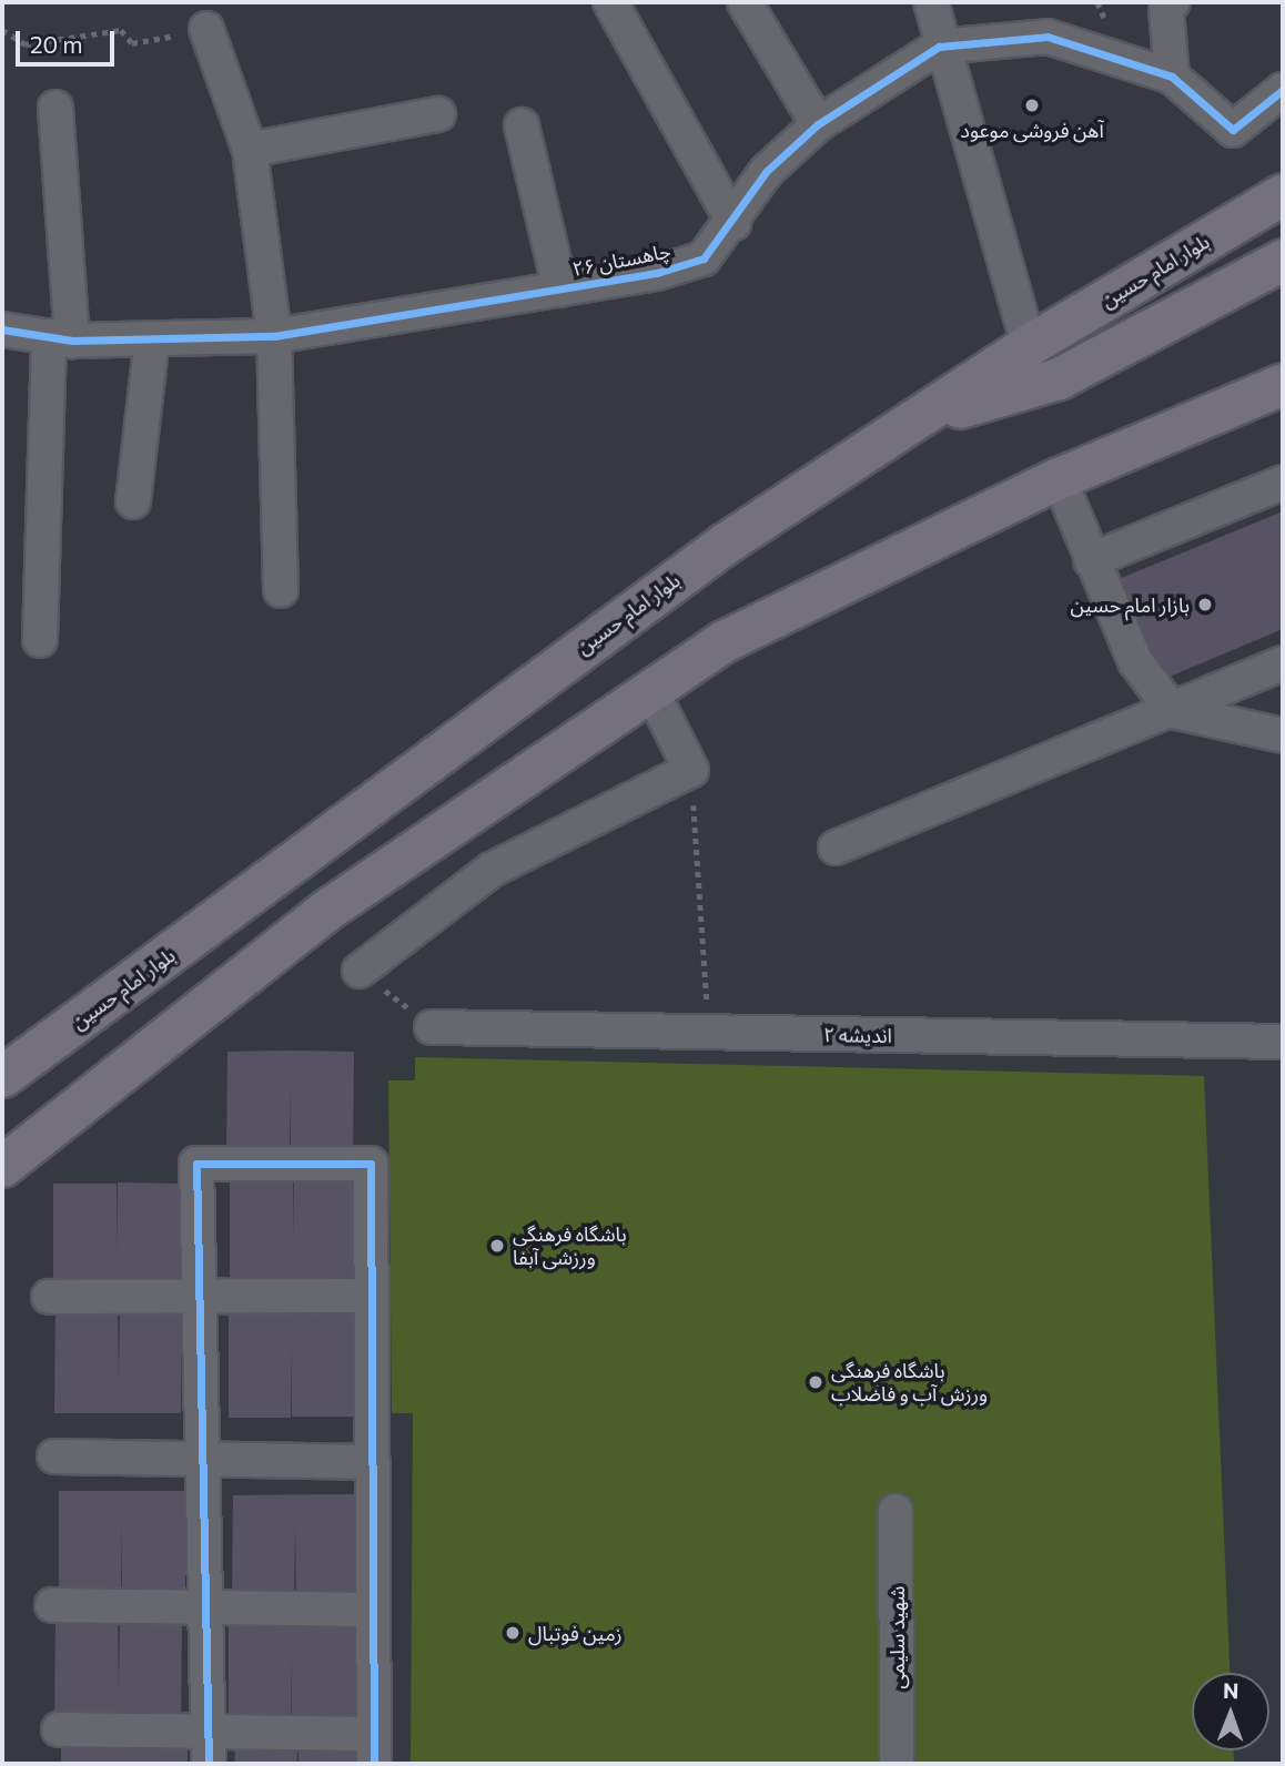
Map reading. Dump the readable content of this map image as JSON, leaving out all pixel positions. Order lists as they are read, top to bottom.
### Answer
{
  "streets": {
    "main road": ["بلوار امام حسین"],
    "street": ["چاهستان ۲۶", "اندیشه ۲", "شهید سلیمی"]
  },
  "places": [
    "آهن فروشی موعود",
    "بازار امام حسین",
    "باشگاه فرهنگی ورزشی آبفا",
    "باشگاه فرهنگی ورزش آب و فاضلاب",
    "زمین فوتبال"
  ],
  "scale_bar": "20 m",
  "north": "top"
}
